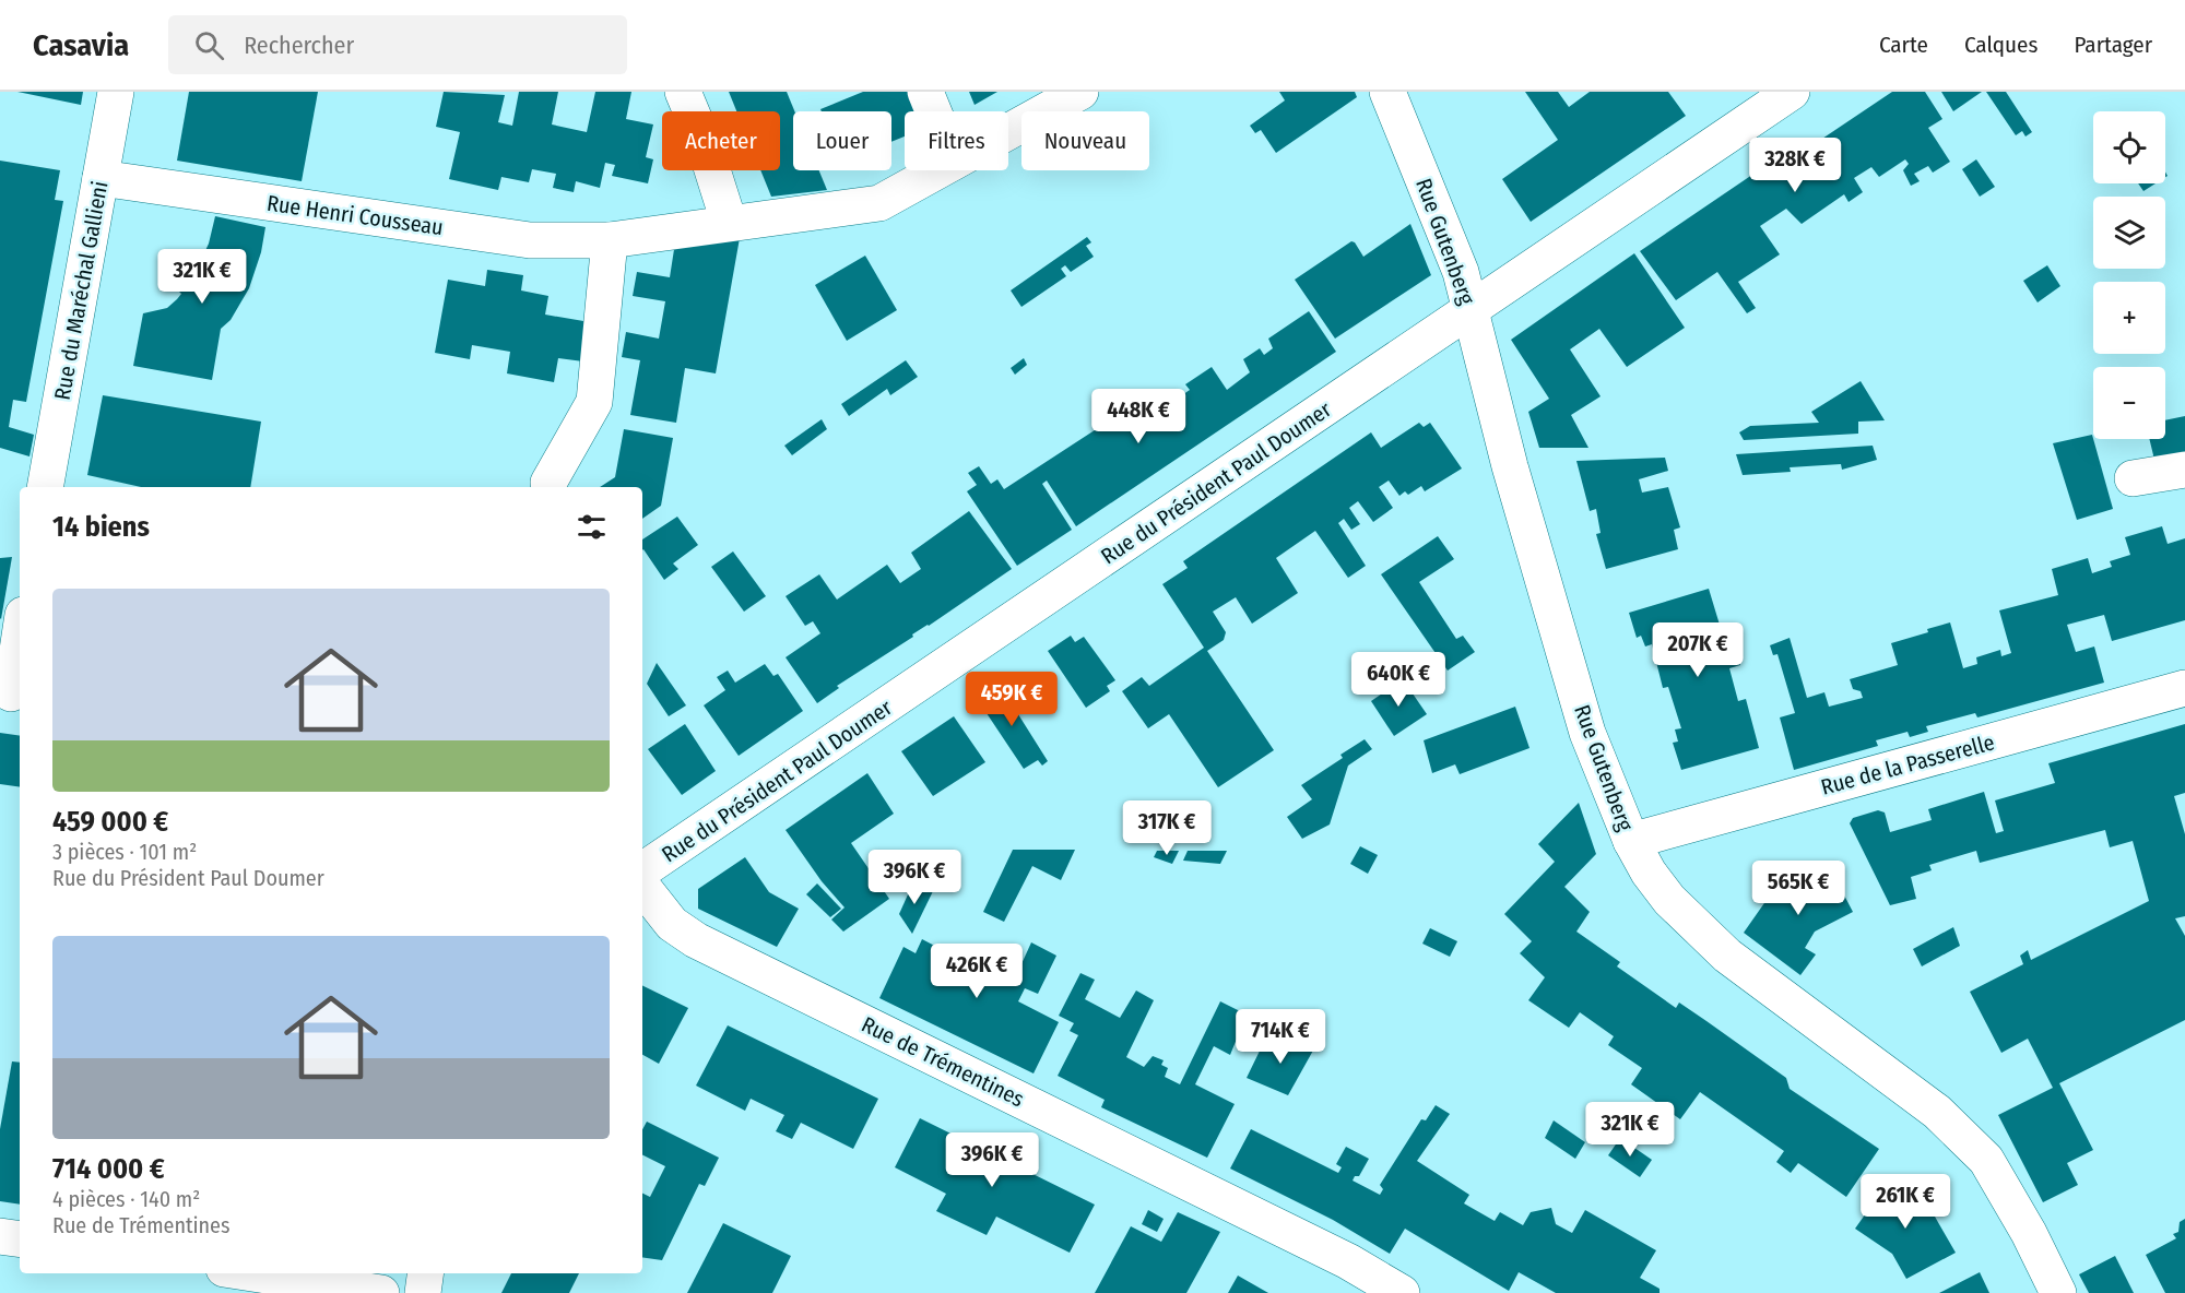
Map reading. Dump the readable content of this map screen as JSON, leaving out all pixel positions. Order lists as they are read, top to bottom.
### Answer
{
  "streets": {
    "street": [
      "Rue Henri Cousseau",
      "Rue Gutenberg",
      "Rue du Maréchal Gallieni",
      "Rue du Président Paul Doumer",
      "Rue de la Passerelle",
      "Rue de Trémentines"
    ]
  },
  "crossings": [
    ["Rue Henri Cousseau", "Rue du Maréchal Gallieni"],
    ["Rue Gutenberg", "Rue du Président Paul Doumer"],
    ["Rue Gutenberg", "Rue de la Passerelle"]
  ],
  "page": {
    "header": "Casavia",
    "search": "Rechercher",
    "nav": ["Carte", "Calques", "Partager"],
    "map_buttons": ["+", "−"],
    "chip": [
      "Acheter",
      "Louer",
      "Filtres",
      "Nouveau"
    ],
    "price": [
      "328K €",
      "321K €",
      "448K €",
      "207K €",
      "640K €",
      "459K €",
      "317K €",
      "396K €",
      "565K €",
      "426K €",
      "714K €",
      "321K €",
      "396K €",
      "261K €"
    ],
    "heading": "14 biens",
    "list": [
      {
        "name": "459 000 €",
        "note": "3 pièces · 101 m² · Rue du Président Paul Doumer"
      },
      {
        "name": "714 000 €",
        "note": "4 pièces · 140 m² · Rue de Trémentines"
      }
    ]
  }
}
